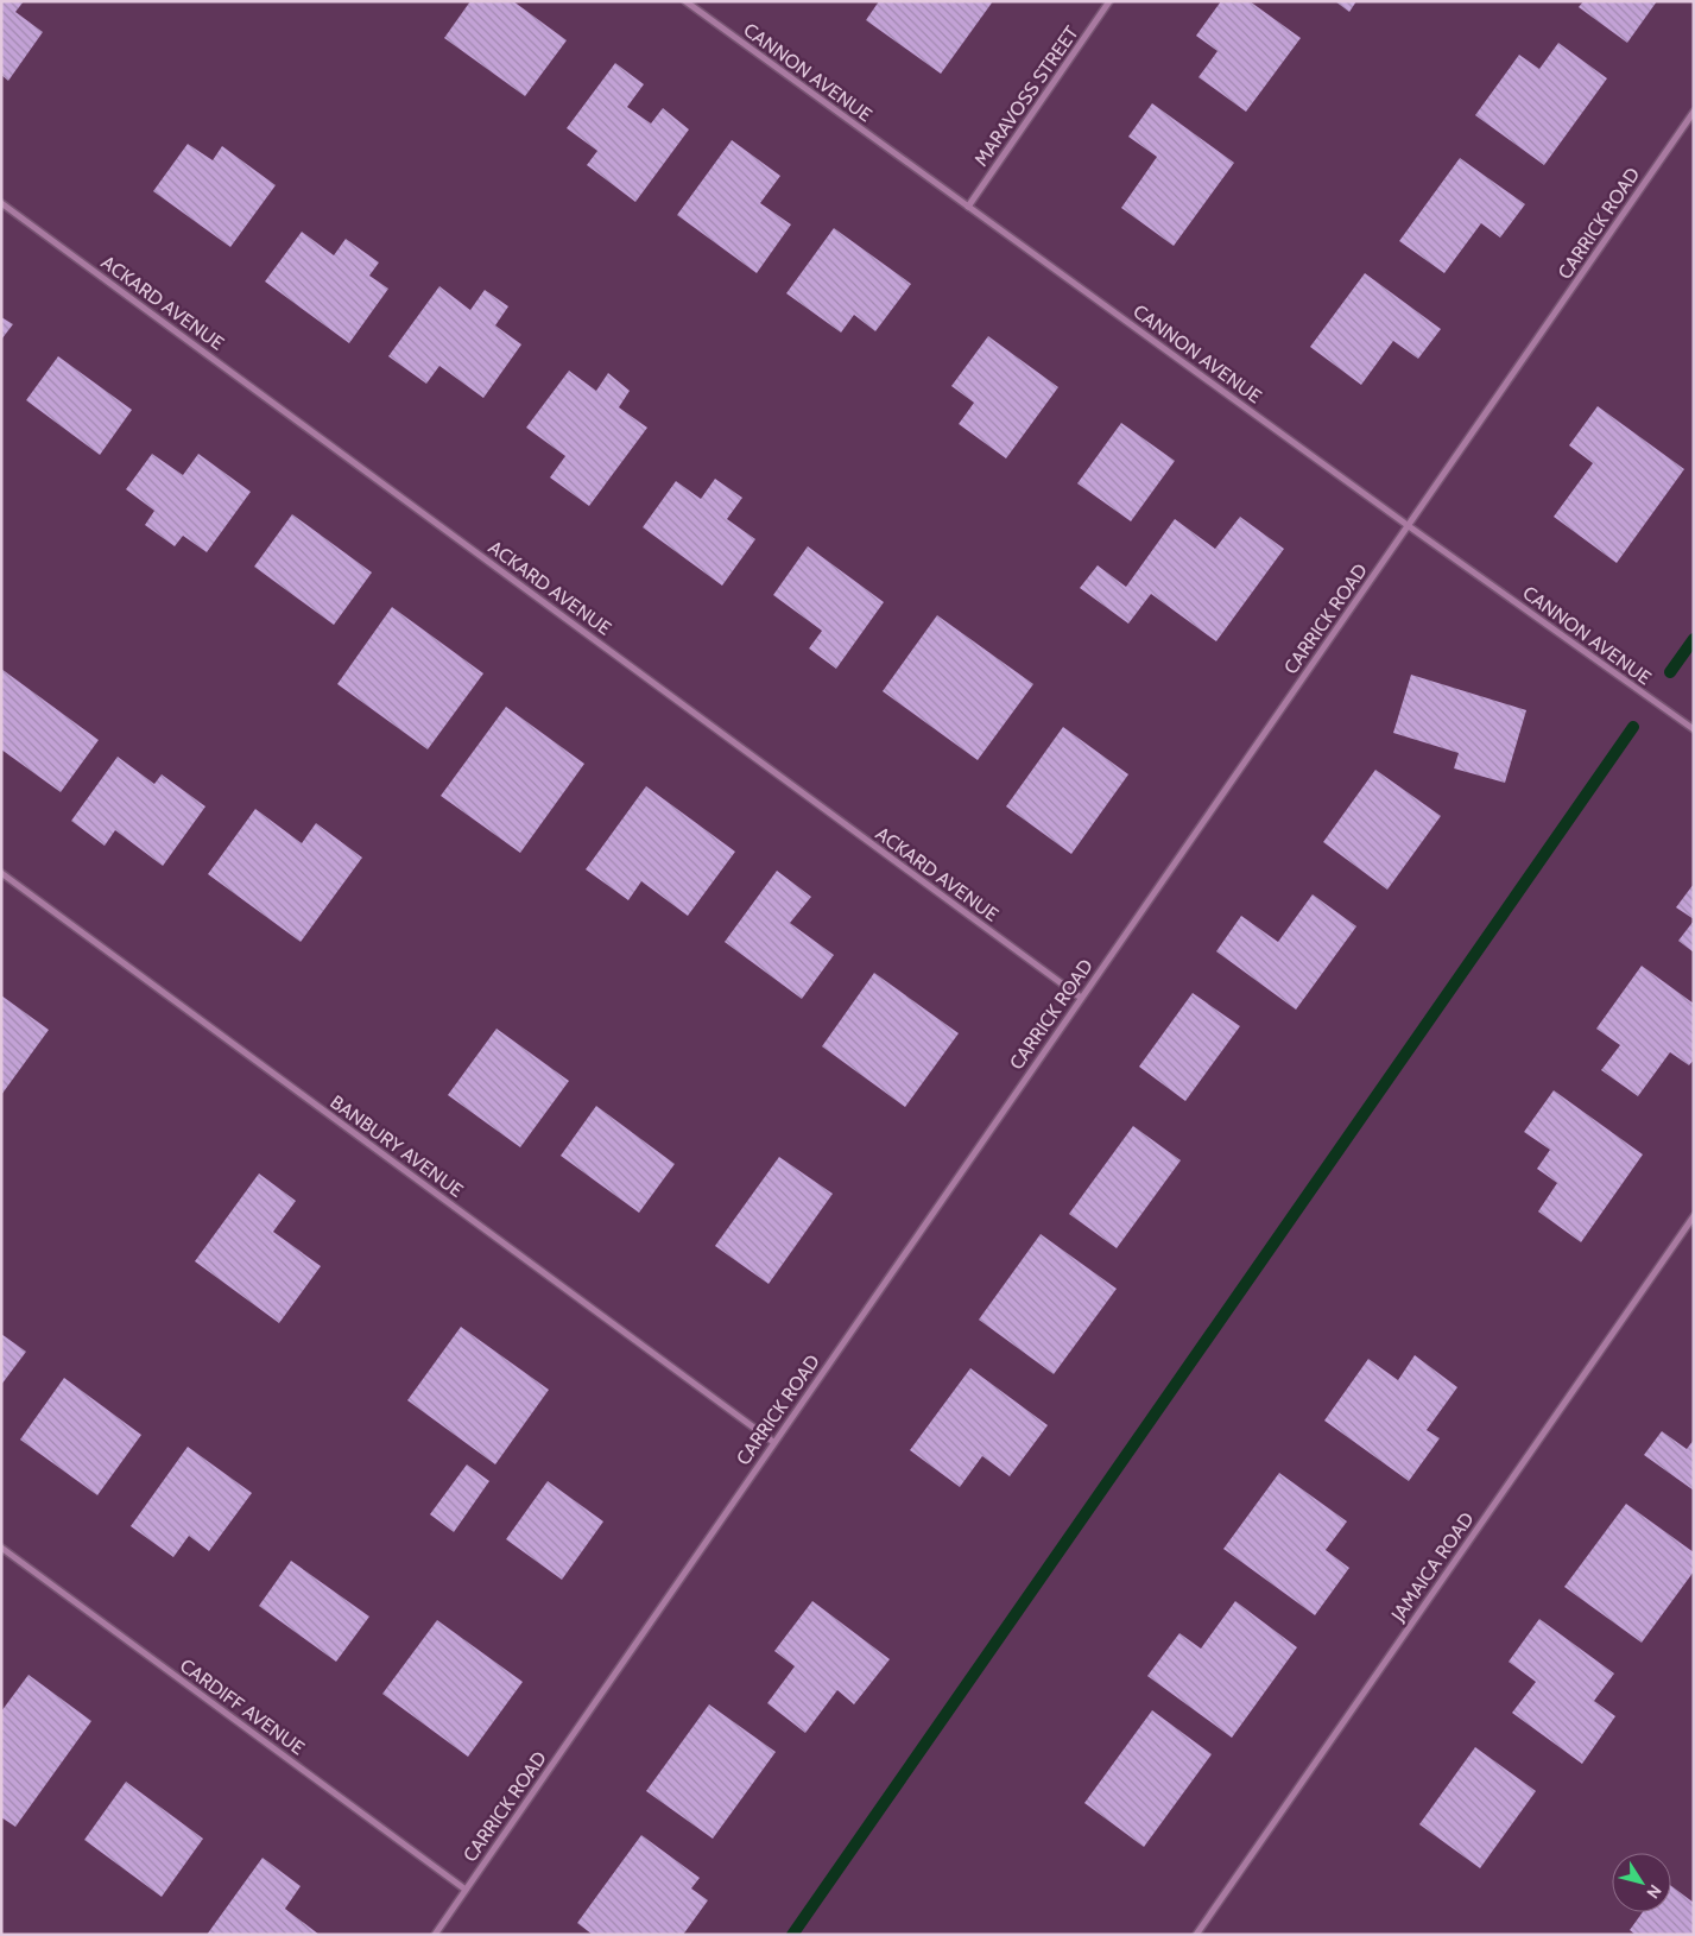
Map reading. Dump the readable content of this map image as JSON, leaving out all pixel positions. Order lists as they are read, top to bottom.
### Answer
{
  "streets": {
    "street": [
      "CANNON AVENUE",
      "MARAVOSS STREET",
      "CARRICK ROAD",
      "ACKARD AVENUE",
      "BANBURY AVENUE",
      "JAMAICA ROAD",
      "CARDIFF AVENUE"
    ]
  },
  "crossings": [
    ["CANNON AVENUE", "MARAVOSS STREET"],
    ["CANNON AVENUE", "CARRICK ROAD"],
    ["CARRICK ROAD", "ACKARD AVENUE"],
    ["CARRICK ROAD", "BANBURY AVENUE"],
    ["CARRICK ROAD", "CARDIFF AVENUE"]
  ],
  "north": "bottom right"
}
